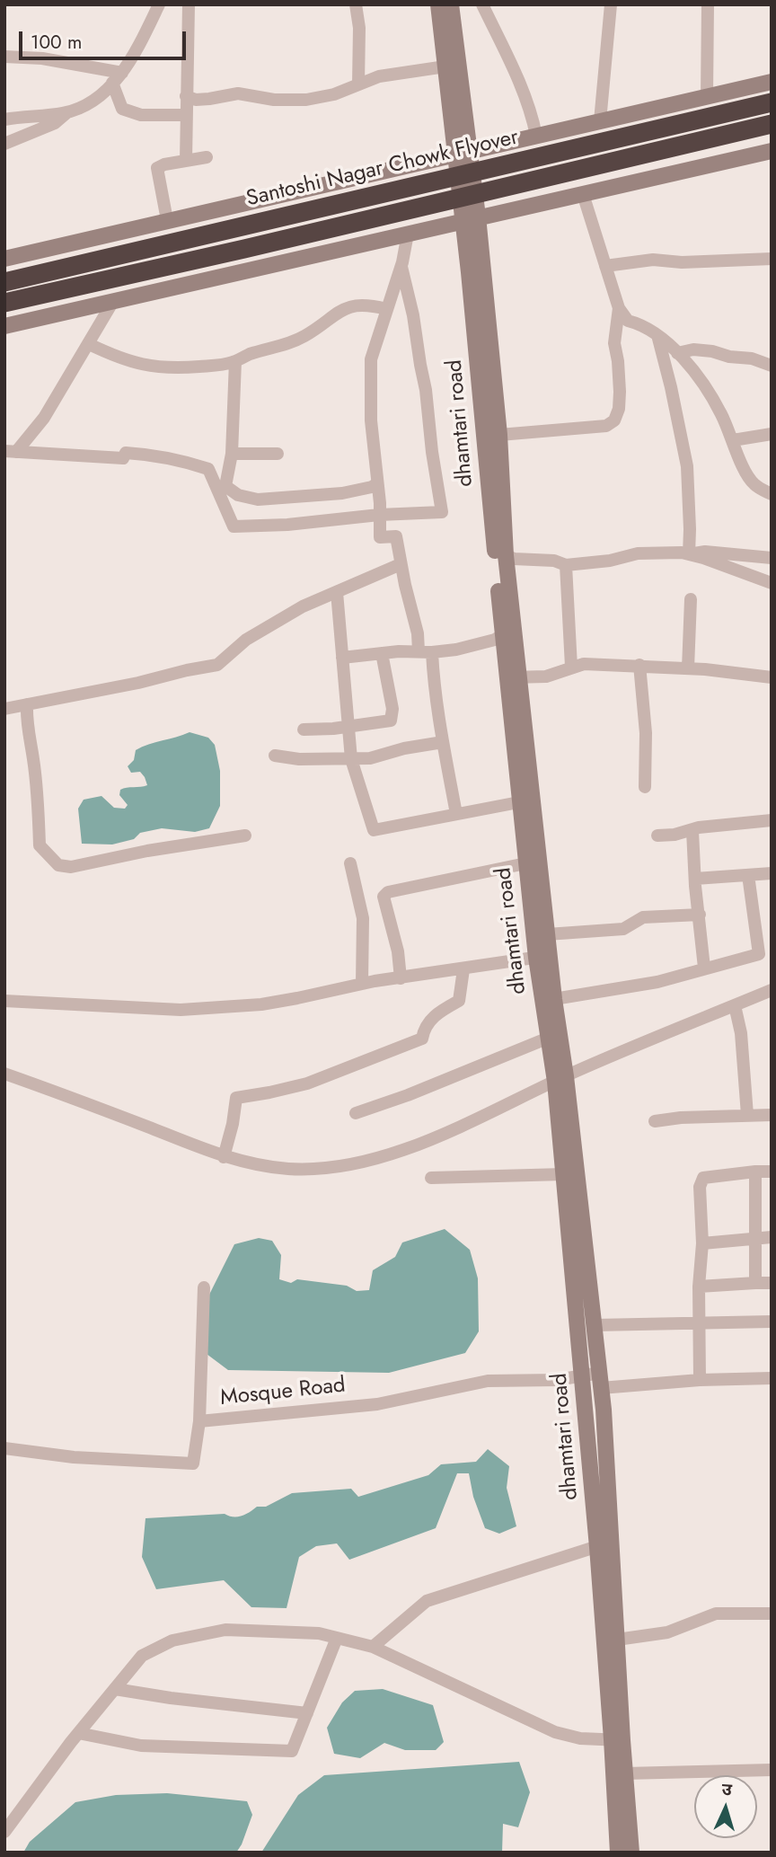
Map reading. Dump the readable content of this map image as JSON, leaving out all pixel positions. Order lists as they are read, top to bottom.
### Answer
{
  "streets": {
    "highway": ["Santoshi Nagar Chowk Flyover"],
    "main road": ["dhamtari road"],
    "street": ["Mosque Road"]
  },
  "crossings": [
    ["dhamtari road", "Mosque Road"]
  ],
  "scale_bar": "100 m",
  "north": "top"
}
